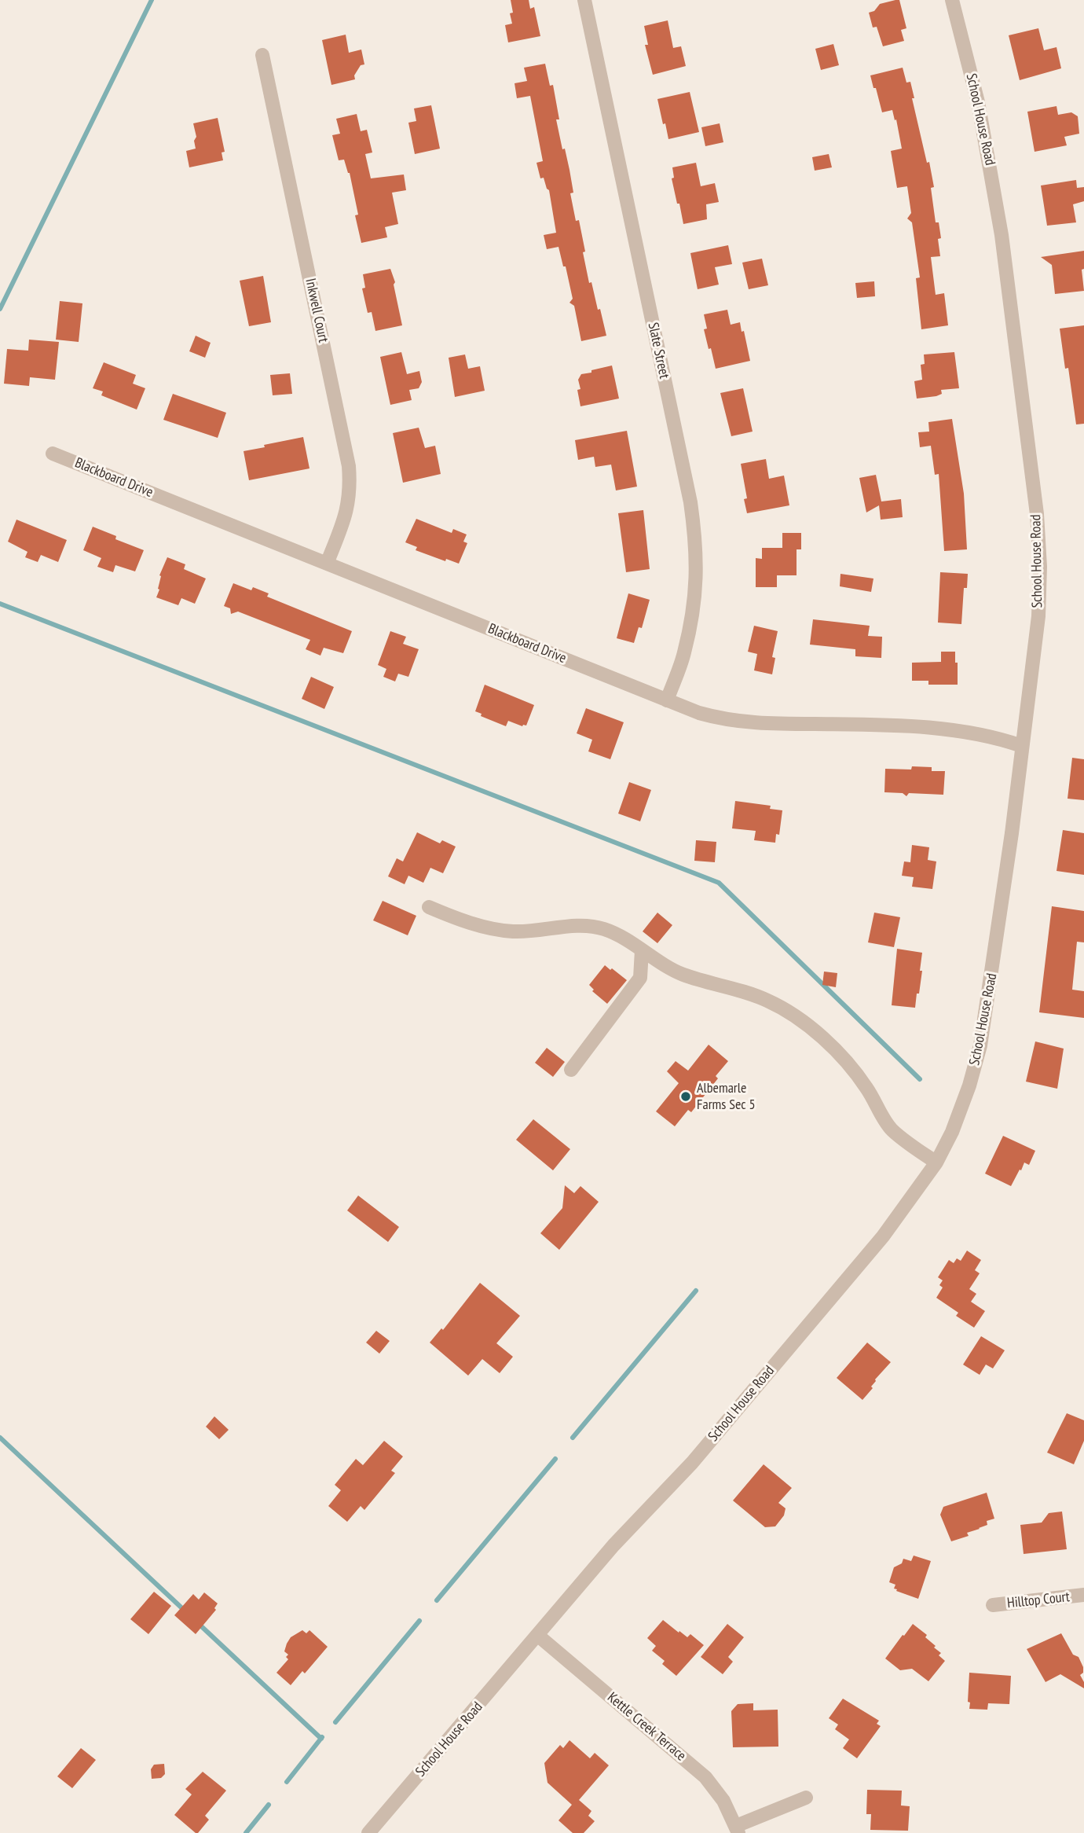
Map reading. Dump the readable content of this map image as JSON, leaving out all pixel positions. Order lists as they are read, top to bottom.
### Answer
{
  "streets": {
    "street": [
      "School House Road",
      "Inkwell Court",
      "Slate Street",
      "Blackboard Drive",
      "Hilltop Court",
      "Kettle Creek Terrace"
    ]
  },
  "crossings": [
    ["School House Road", "Blackboard Drive"],
    ["School House Road", "Kettle Creek Terrace"],
    ["Inkwell Court", "Blackboard Drive"],
    ["Slate Street", "Blackboard Drive"]
  ],
  "places": ["Albemarle Farms Sec 5"]
}
